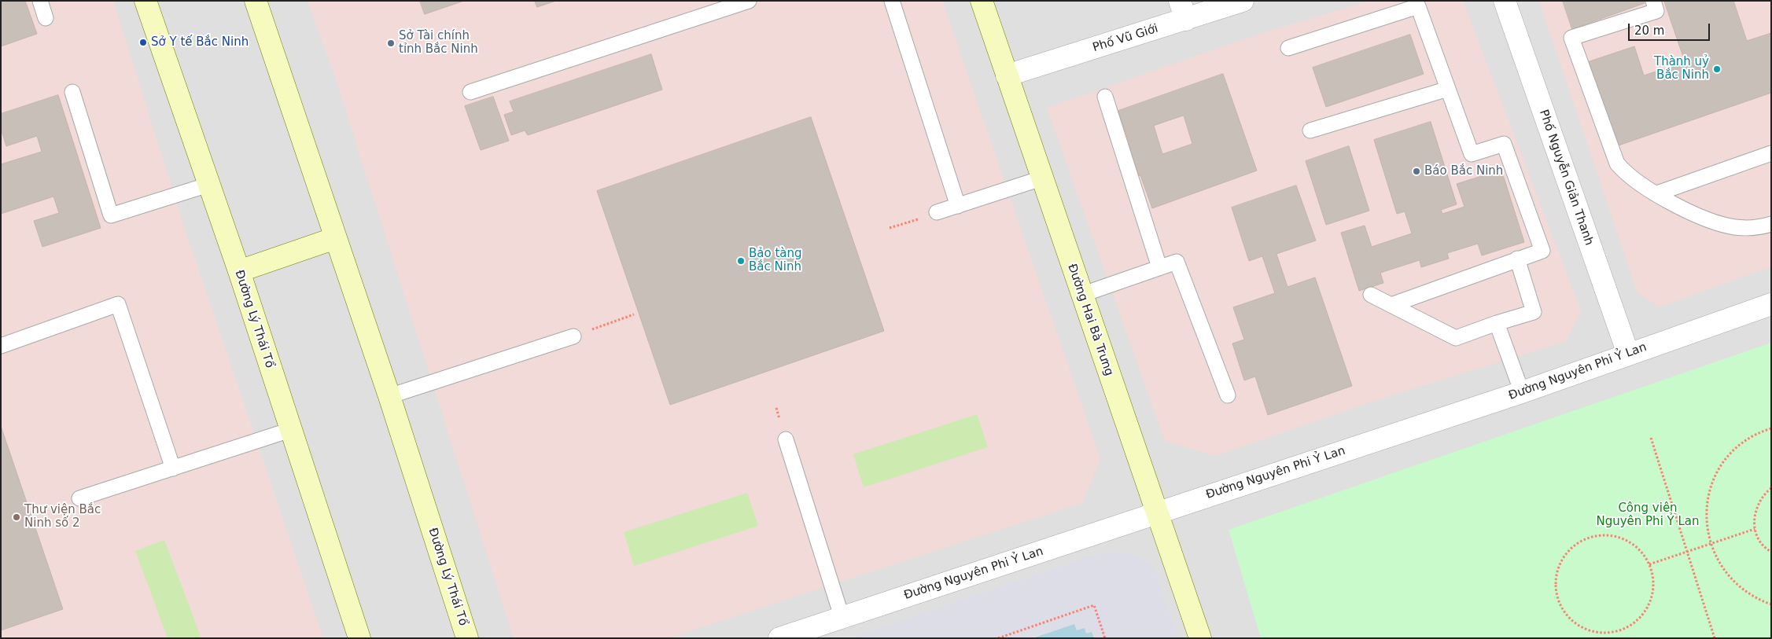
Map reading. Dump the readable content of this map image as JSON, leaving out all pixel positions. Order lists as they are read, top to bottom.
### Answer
{
  "streets": {
    "main road": ["Đường Lý Thái Tổ", "Đường Hai Bà Trưng"],
    "street": ["Phố Vũ Giới", "Phố Nguyễn Giản Thanh", "Đường Nguyên Phi Ỷ Lan"]
  },
  "crossings": [
    ["Phố Vũ Giới", "Đường Hai Bà Trưng"],
    ["Phố Nguyễn Giản Thanh", "Đường Nguyên Phi Ỷ Lan"],
    ["Đường Hai Bà Trưng", "Đường Nguyên Phi Ỷ Lan"]
  ],
  "parks": ["Công viên Nguyên Phi Ỷ Lan"],
  "places": [
    "Sở Y tế Bắc Ninh",
    "Sở Tài chính tỉnh Bắc Ninh",
    "Thành uỷ Bắc Ninh",
    "Báo Bắc Ninh",
    "Bảo tàng Bắc Ninh",
    "Thư viện Bắc Ninh số 2"
  ],
  "scale_bar": "20 m"
}
